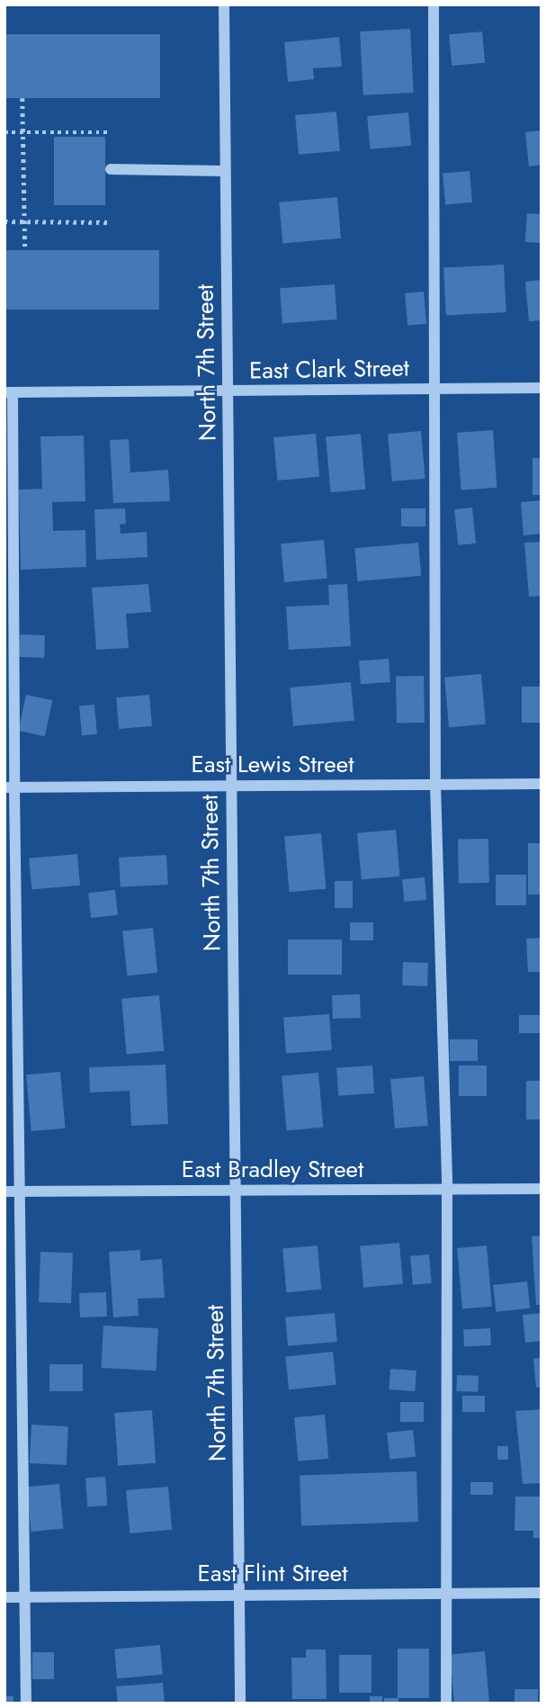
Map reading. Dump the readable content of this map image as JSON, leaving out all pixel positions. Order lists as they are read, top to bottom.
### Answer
{
  "streets": {
    "street": [
      "North 7th Street",
      "East Clark Street",
      "East Lewis Street",
      "East Bradley Street",
      "East Flint Street"
    ]
  },
  "crossings": [
    ["North 7th Street", "East Clark Street"],
    ["North 7th Street", "East Lewis Street"],
    ["North 7th Street", "East Bradley Street"],
    ["North 7th Street", "East Flint Street"]
  ]
}
